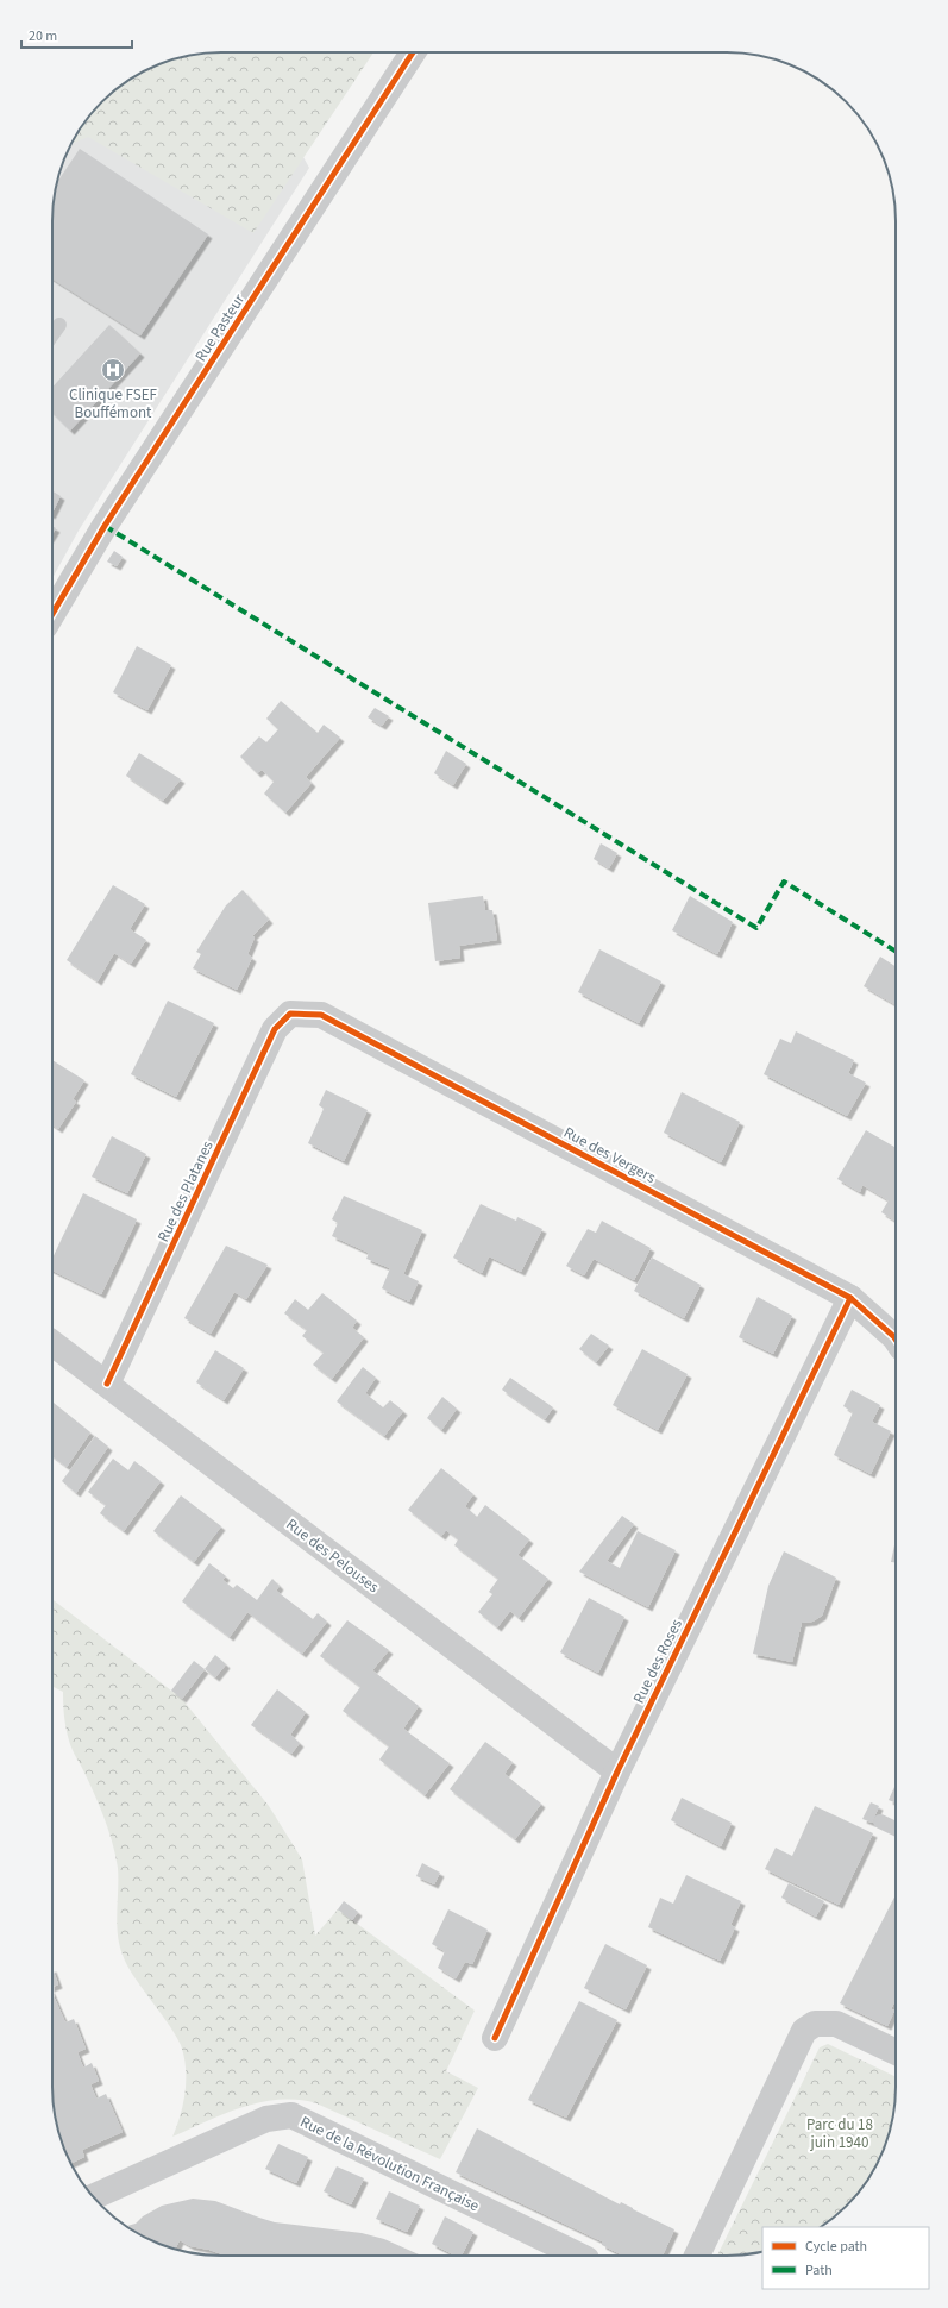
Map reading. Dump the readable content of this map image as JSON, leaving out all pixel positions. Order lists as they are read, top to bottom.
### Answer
{
  "streets": {
    "street": [
      "Rue Pasteur",
      "Rue des Vergers",
      "Rue des Platanes",
      "Rue des Pelouses",
      "Rue des Roses",
      "Rue de la Révolution Française"
    ]
  },
  "crossings": [
    ["Rue des Vergers", "Rue des Platanes"],
    ["Rue des Vergers", "Rue des Roses"],
    ["Rue des Platanes", "Rue des Pelouses"],
    ["Rue des Pelouses", "Rue des Roses"]
  ],
  "parks": ["Parc du 18 juin 1940"],
  "places": {
    "hospital": ["Clinique FSEF Bouffémont"]
  },
  "legend": ["Cycle path", "Path"],
  "scale_bar": "20 m"
}
